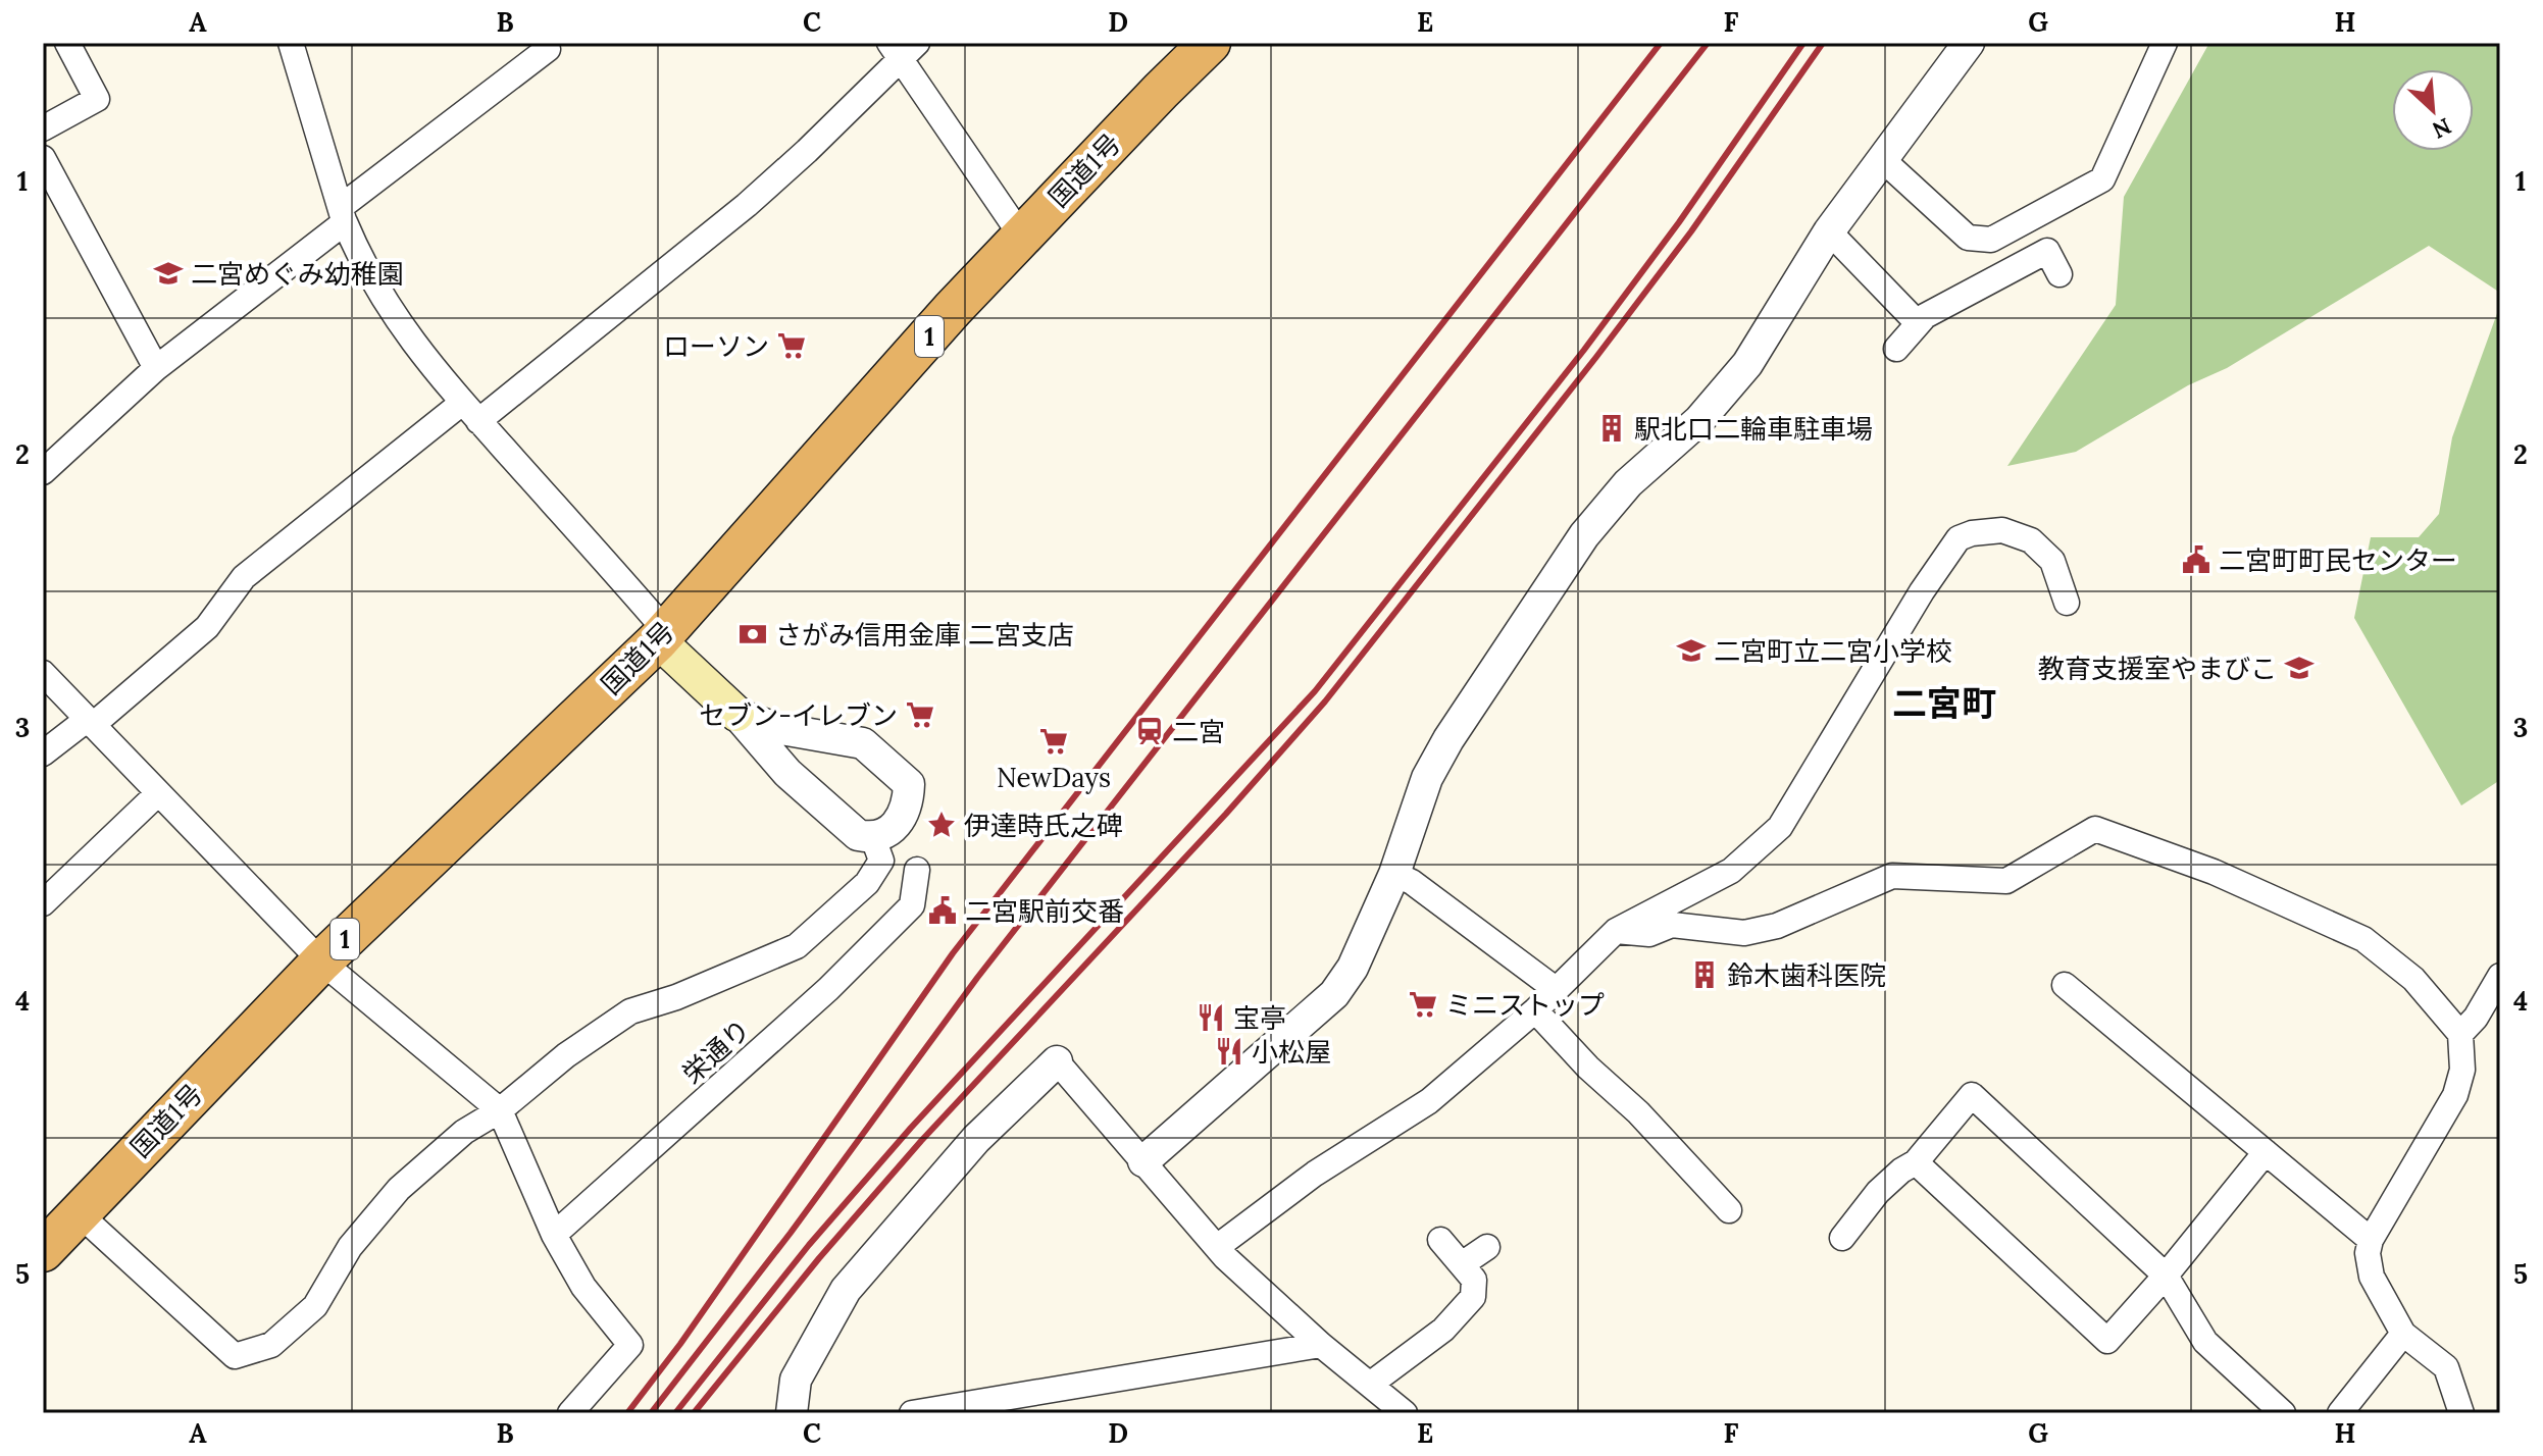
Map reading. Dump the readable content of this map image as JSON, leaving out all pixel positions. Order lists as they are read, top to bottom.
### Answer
{
  "streets": {
    "highway": ["国道1号", "1"],
    "street": ["栄通り"]
  },
  "districts": ["二宮町"],
  "places": {
    "school or university": ["二宮めぐみ幼稚園", "二宮町立二宮小学校", "教育支援室やまびこ"],
    "supermarket": [
      "ローソン",
      "セブン-イレブン",
      "NewDays",
      "ミニストップ"
    ],
    "building": ["駅北口二輪車駐車場", "鈴木歯科医院"],
    "public building": ["二宮町町民センター", "二宮駅前交番"],
    "bank": ["さがみ信用金庫 二宮支店"],
    "station": ["二宮"],
    "place": ["伊達時氏之碑"],
    "restaurant": ["宝亭", "小松屋"]
  },
  "north": "bottom right",
  "grid": {
    "columns": [
      "A",
      "B",
      "C",
      "D",
      "E",
      "F",
      "G",
      "H"
    ],
    "rows": [
      "1",
      "2",
      "3",
      "4",
      "5"
    ]
  }
}
